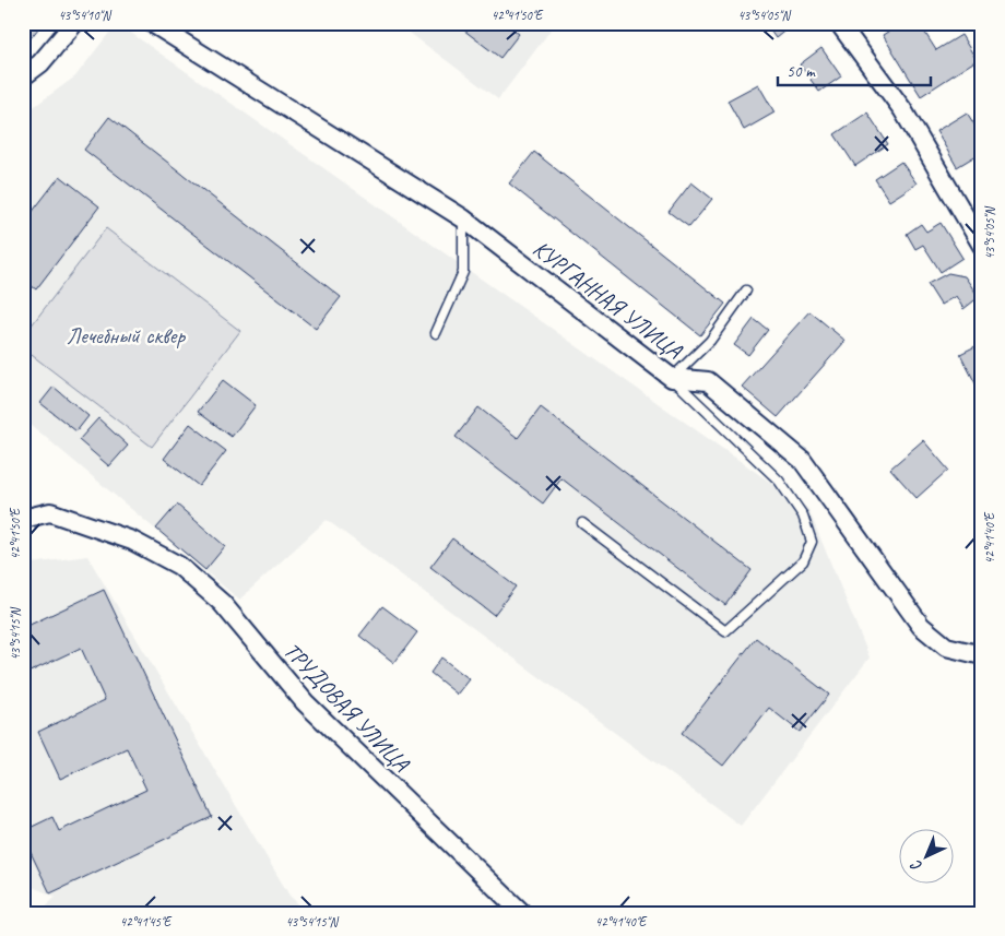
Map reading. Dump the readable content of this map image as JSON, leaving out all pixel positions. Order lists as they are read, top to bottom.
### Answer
{
  "streets": {
    "street": ["КУРГАННАЯ УЛИЦА", "ТРУДОВАЯ УЛИЦА"]
  },
  "parks": ["Лечебный сквер"],
  "scale_bar": "50 m",
  "north": "bottom left",
  "coordinates": [
    "43°54'10\"N",
    "42°41'50\"E",
    "43°54'05\"N",
    "42°41'40\"E",
    "43°54'15\"N",
    "42°41'45\"E"
  ]
}
